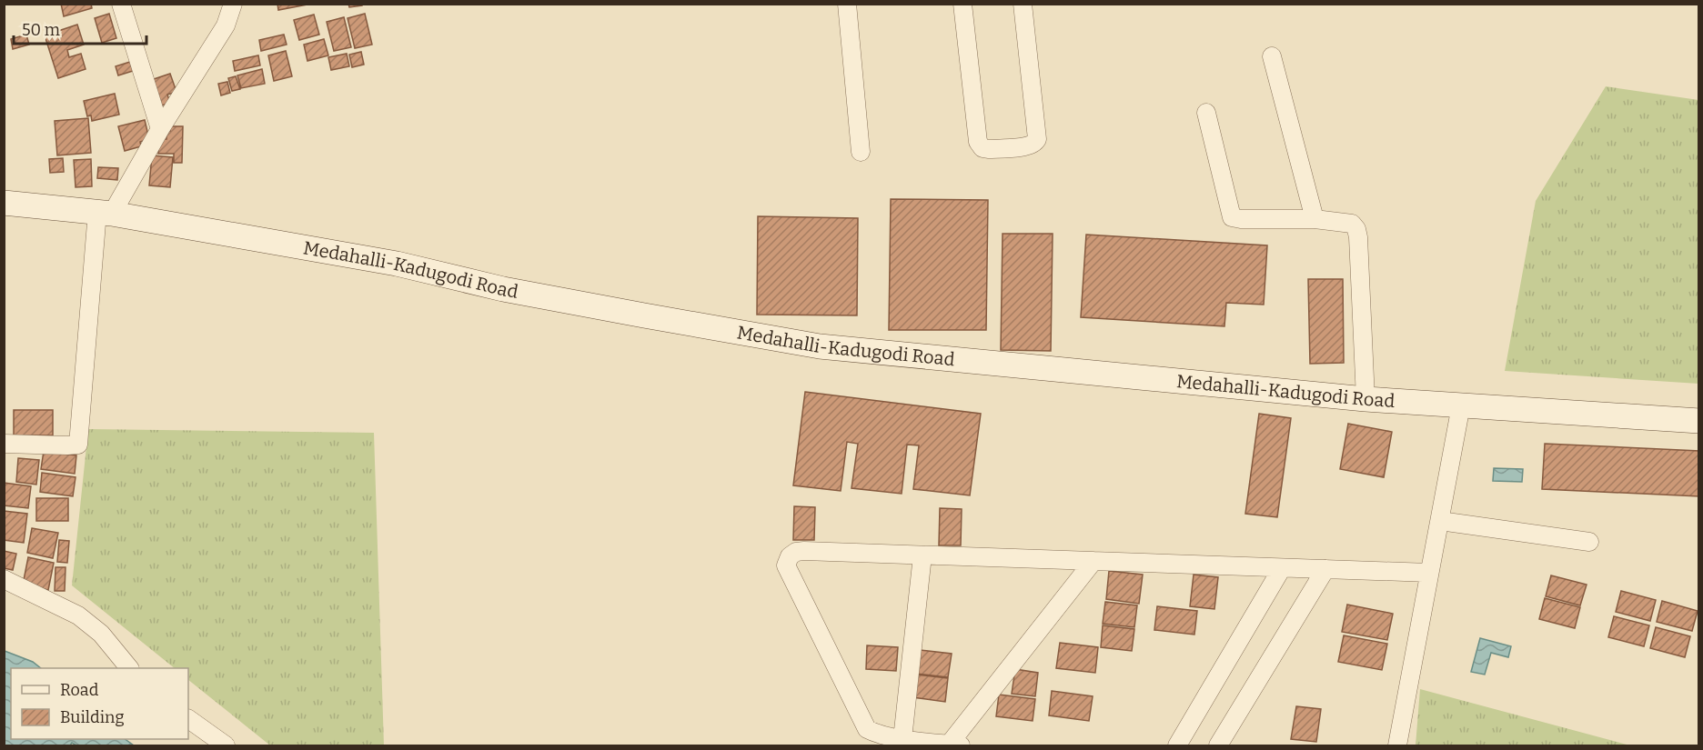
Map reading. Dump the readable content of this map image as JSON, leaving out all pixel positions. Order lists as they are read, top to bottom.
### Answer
{
  "streets": {
    "street": ["Medahalli-Kadugodi Road"]
  },
  "legend": ["Road", "Building"],
  "scale_bar": "50 m"
}
